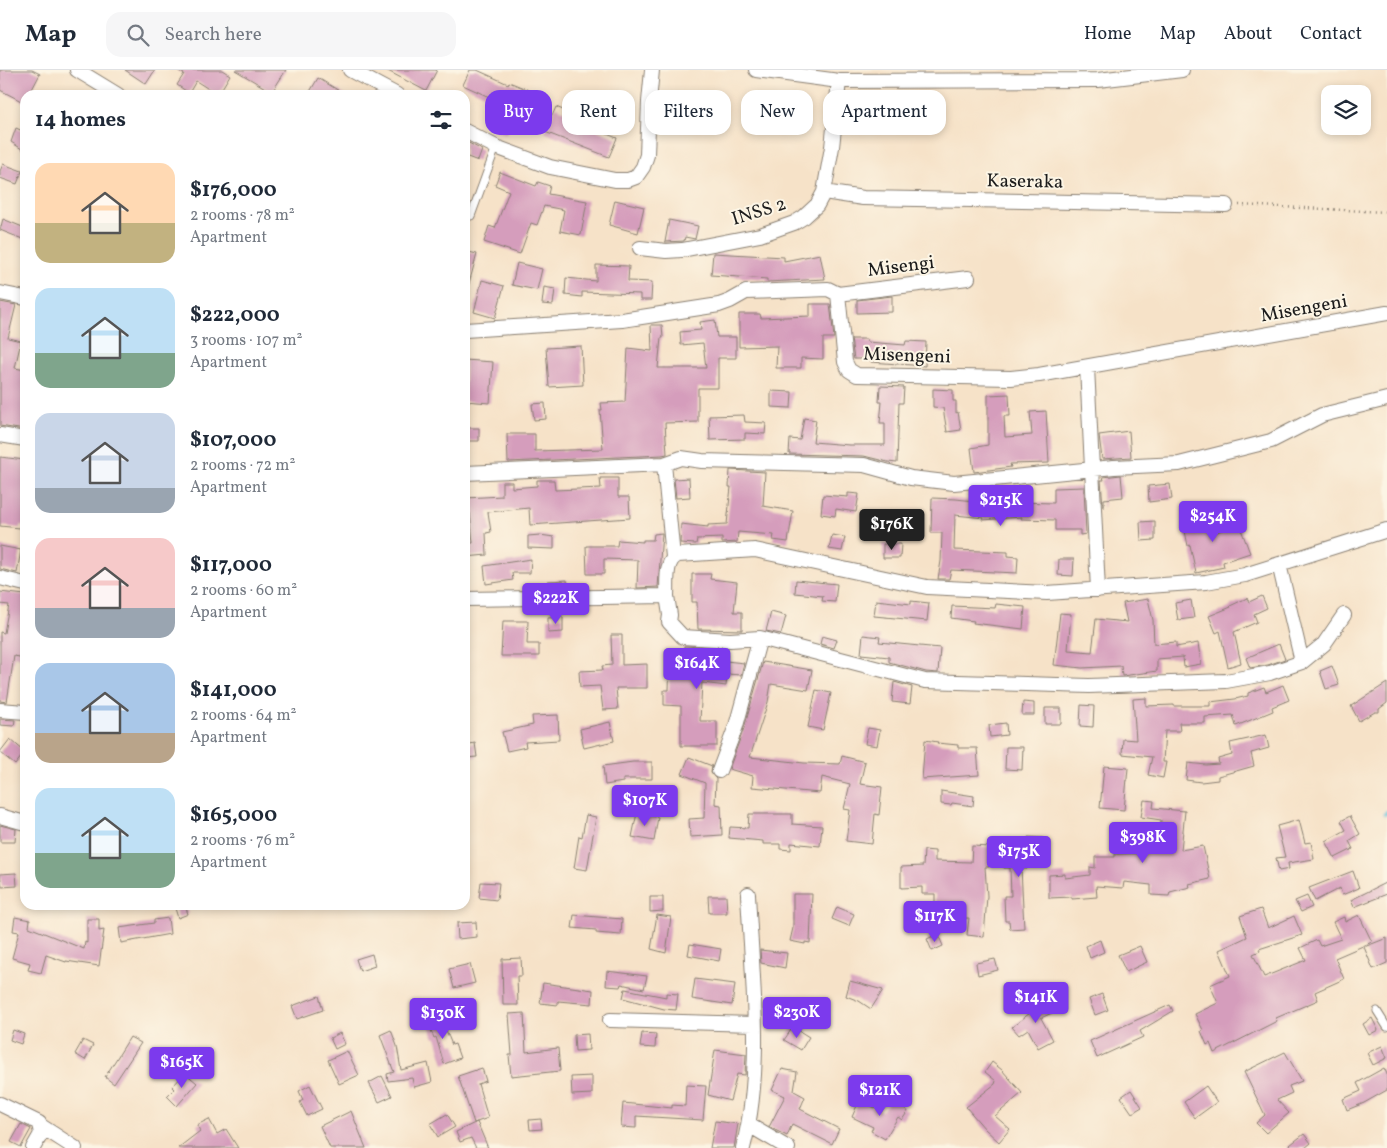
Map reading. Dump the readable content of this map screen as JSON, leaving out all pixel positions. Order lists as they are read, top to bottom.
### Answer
{
  "streets": {
    "street": [
      "Kaseraka",
      "INSS 2",
      "Misengi",
      "Misengeni"
    ]
  },
  "crossings": [
    ["Kaseraka", "INSS 2"],
    ["Misengi", "Misengeni"]
  ],
  "page": {
    "header": "Map",
    "search": "Search here",
    "nav": [
      "Home",
      "Map",
      "About",
      "Contact"
    ],
    "chip": [
      "Buy",
      "Rent",
      "Filters",
      "New",
      "Apartment"
    ],
    "heading": "14 homes",
    "list": [
      {
        "name": "$176,000",
        "note": "2 rooms · 78 m² · Apartment"
      },
      {
        "name": "$222,000",
        "note": "3 rooms · 107 m² · Apartment"
      },
      {
        "name": "$107,000",
        "note": "2 rooms · 72 m² · Apartment"
      },
      {
        "name": "$117,000",
        "note": "2 rooms · 60 m² · Apartment"
      },
      {
        "name": "$141,000",
        "note": "2 rooms · 64 m² · Apartment"
      },
      {
        "name": "$165,000",
        "note": "2 rooms · 76 m² · Apartment"
      }
    ],
    "price": [
      "$215K",
      "$254K",
      "$176K",
      "$222K",
      "$164K",
      "$107K",
      "$398K",
      "$175K",
      "$117K",
      "$141K",
      "$230K",
      "$130K",
      "$165K",
      "$121K"
    ]
  }
}
